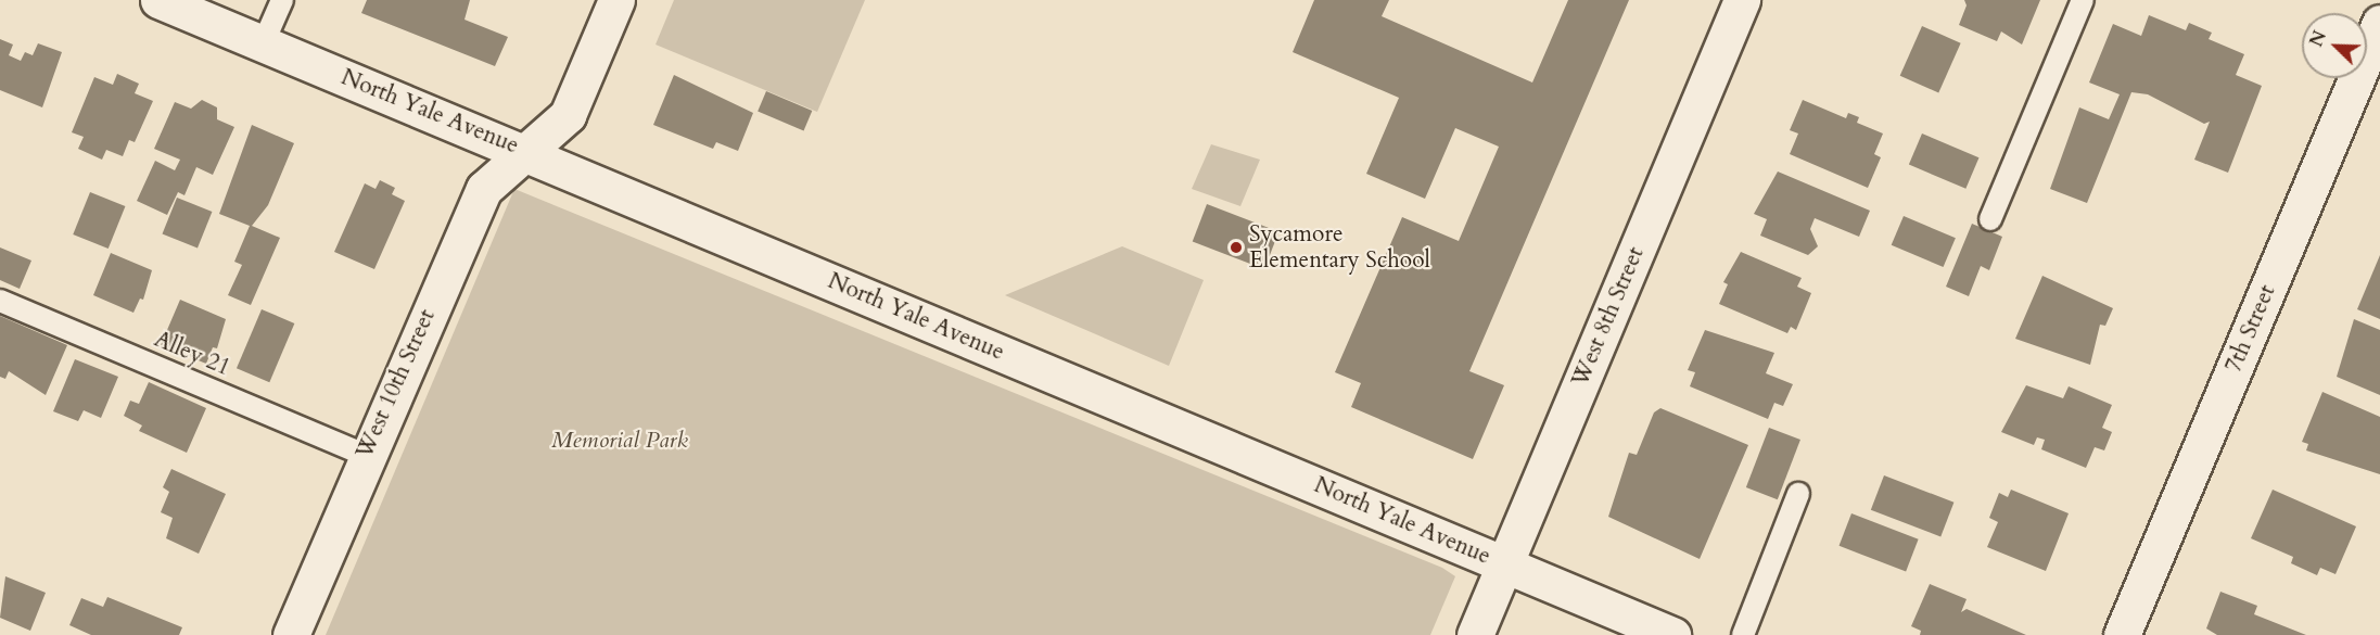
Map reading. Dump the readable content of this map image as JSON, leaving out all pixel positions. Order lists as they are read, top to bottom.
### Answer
{
  "streets": {
    "street": [
      "North Yale Avenue",
      "West 8th Street",
      "7th Street",
      "West 10th Street"
    ],
    "lane": ["Alley 21"]
  },
  "crossings": [
    ["North Yale Avenue", "West 8th Street"],
    ["North Yale Avenue", "West 10th Street"],
    ["Alley 21", "West 10th Street"]
  ],
  "parks": ["Memorial Park"],
  "places": ["Sycamore Elementary School"],
  "north": "top left"
}
